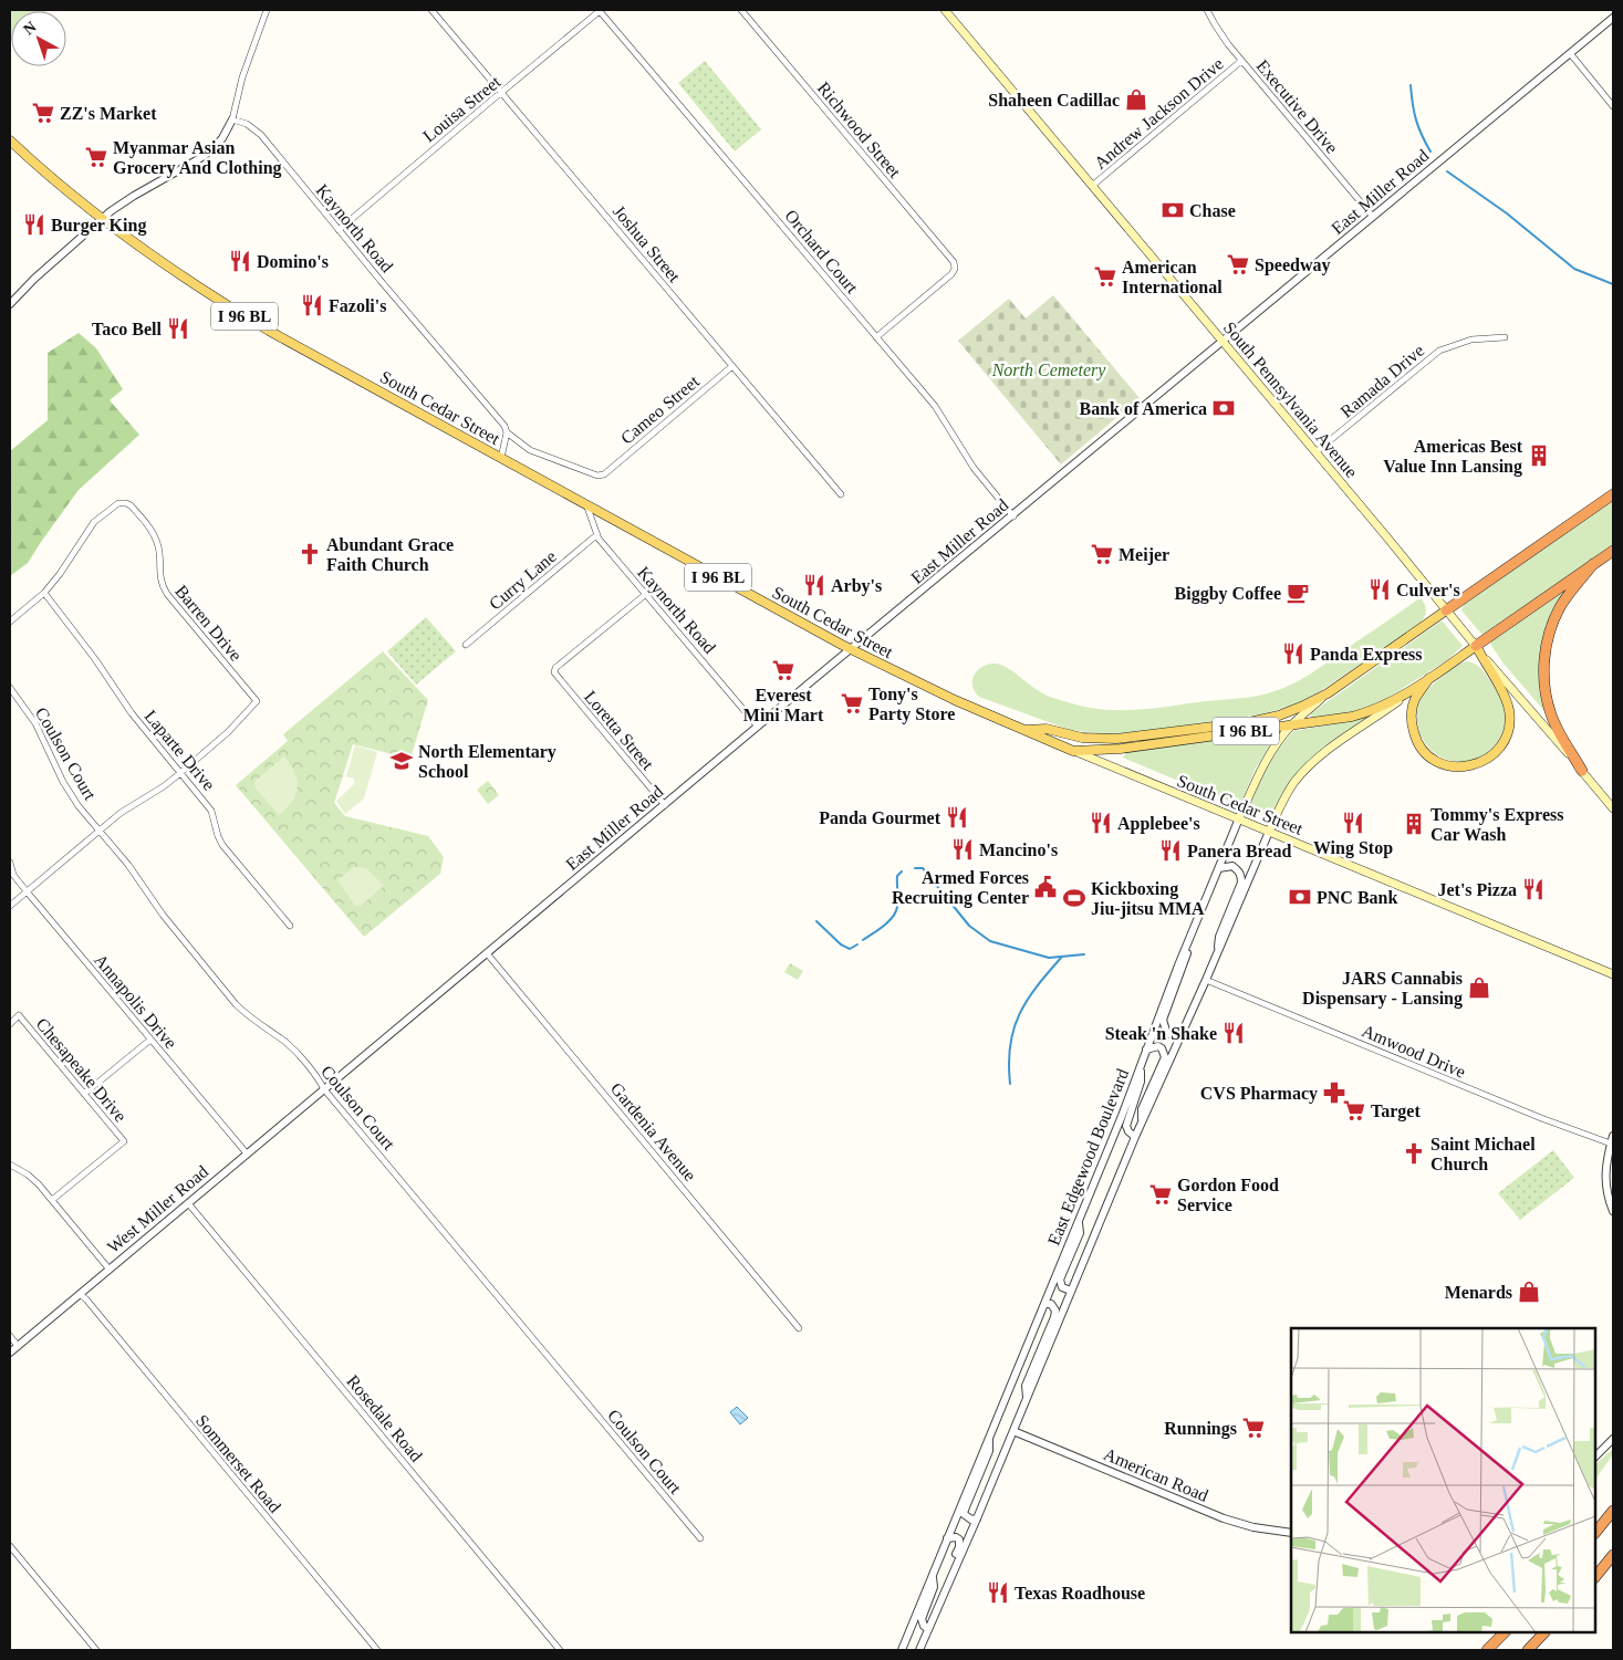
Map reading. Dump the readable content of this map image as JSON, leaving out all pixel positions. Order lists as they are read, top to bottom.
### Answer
{
  "streets": {
    "highway": ["I 96 BL"],
    "main road": ["South Pennsylvania Avenue", "South Cedar Street", "East Edgewood Boulevard"],
    "street": [
      "Executive Drive",
      "Louisa Street",
      "Andrew Jackson Drive",
      "Richwood Street",
      "East Miller Road",
      "Kaynorth Road",
      "Joshua Street",
      "Orchard Court",
      "Ramada Drive",
      "Cameo Street",
      "Curry Lane",
      "Barren Drive",
      "Loretta Street",
      "Laparte Drive",
      "Coulson Court",
      "Annapolis Drive",
      "Amwood Drive",
      "Chesapeake Drive",
      "Gardenia Avenue",
      "West Miller Road",
      "Rosedale Road",
      "Sommerset Road",
      "American Road"
    ]
  },
  "crossings": [
    ["Executive Drive", "Andrew Jackson Drive"],
    ["Executive Drive", "East Miller Road"],
    ["Louisa Street", "Kaynorth Road"],
    ["Louisa Street", "Joshua Street"],
    ["Louisa Street", "Orchard Court"],
    ["Andrew Jackson Drive", "South Pennsylvania Avenue"],
    ["Richwood Street", "Orchard Court"],
    ["East Miller Road", "Kaynorth Road"],
    ["East Miller Road", "Orchard Court"],
    ["East Miller Road", "South Pennsylvania Avenue"],
    ["East Miller Road", "South Cedar Street"],
    ["East Miller Road", "Loretta Street"],
    ["East Miller Road", "Coulson Court"],
    ["East Miller Road", "Gardenia Avenue"],
    ["East Miller Road", "West Miller Road"],
    ["Kaynorth Road", "South Cedar Street"],
    ["Kaynorth Road", "Cameo Street"],
    ["Kaynorth Road", "Curry Lane"],
    ["Kaynorth Road", "Loretta Street"],
    ["Joshua Street", "Cameo Street"],
    ["I 96 BL", "South Pennsylvania Avenue"],
    ["I 96 BL", "South Cedar Street"],
    ["I 96 BL", "East Edgewood Boulevard"],
    ["Ramada Drive", "South Pennsylvania Avenue"],
    ["South Cedar Street", "East Edgewood Boulevard"],
    ["Barren Drive", "Laparte Drive"],
    ["Coulson Court", "West Miller Road"],
    ["Annapolis Drive", "West Miller Road"],
    ["Amwood Drive", "East Edgewood Boulevard"],
    ["East Edgewood Boulevard", "American Road"],
    ["West Miller Road", "Rosedale Road"],
    ["West Miller Road", "Sommerset Road"]
  ],
  "parks": ["North Cemetery"],
  "places": {
    "shop": ["Shaheen Cadillac", "JARS Cannabis Dispensary - Lansing", "Menards"],
    "supermarket": [
      "ZZ's Market",
      "Myanmar Asian Grocery And Clothing",
      "Speedway",
      "American International",
      "Meijer",
      "Everest Mini Mart",
      "Tony's Party Store",
      "Target",
      "Gordon Food Service",
      "Runnings"
    ],
    "bank": ["Chase", "Bank of America", "PNC Bank"],
    "restaurant": [
      "Burger King",
      "Domino's",
      "Fazoli's",
      "Taco Bell",
      "Arby's",
      "Culver's",
      "Panda Express",
      "Panda Gourmet",
      "Applebee's",
      "Wing Stop",
      "Mancino's",
      "Panera Bread",
      "Jet's Pizza",
      "Steak 'n Shake",
      "Texas Roadhouse"
    ],
    "building": ["Americas Best Value Inn Lansing", "Tommy's Express Car Wash"],
    "church": ["Abundant Grace Faith Church", "Saint Michael Church"],
    "cafe": ["Biggby Coffee"],
    "school or university": ["North Elementary School"],
    "public building": ["Armed Forces Recruiting Center"],
    "sports": ["Kickboxing Jiu-jitsu MMA"],
    "pharmacy": ["CVS Pharmacy"]
  },
  "north": "top left"
}
